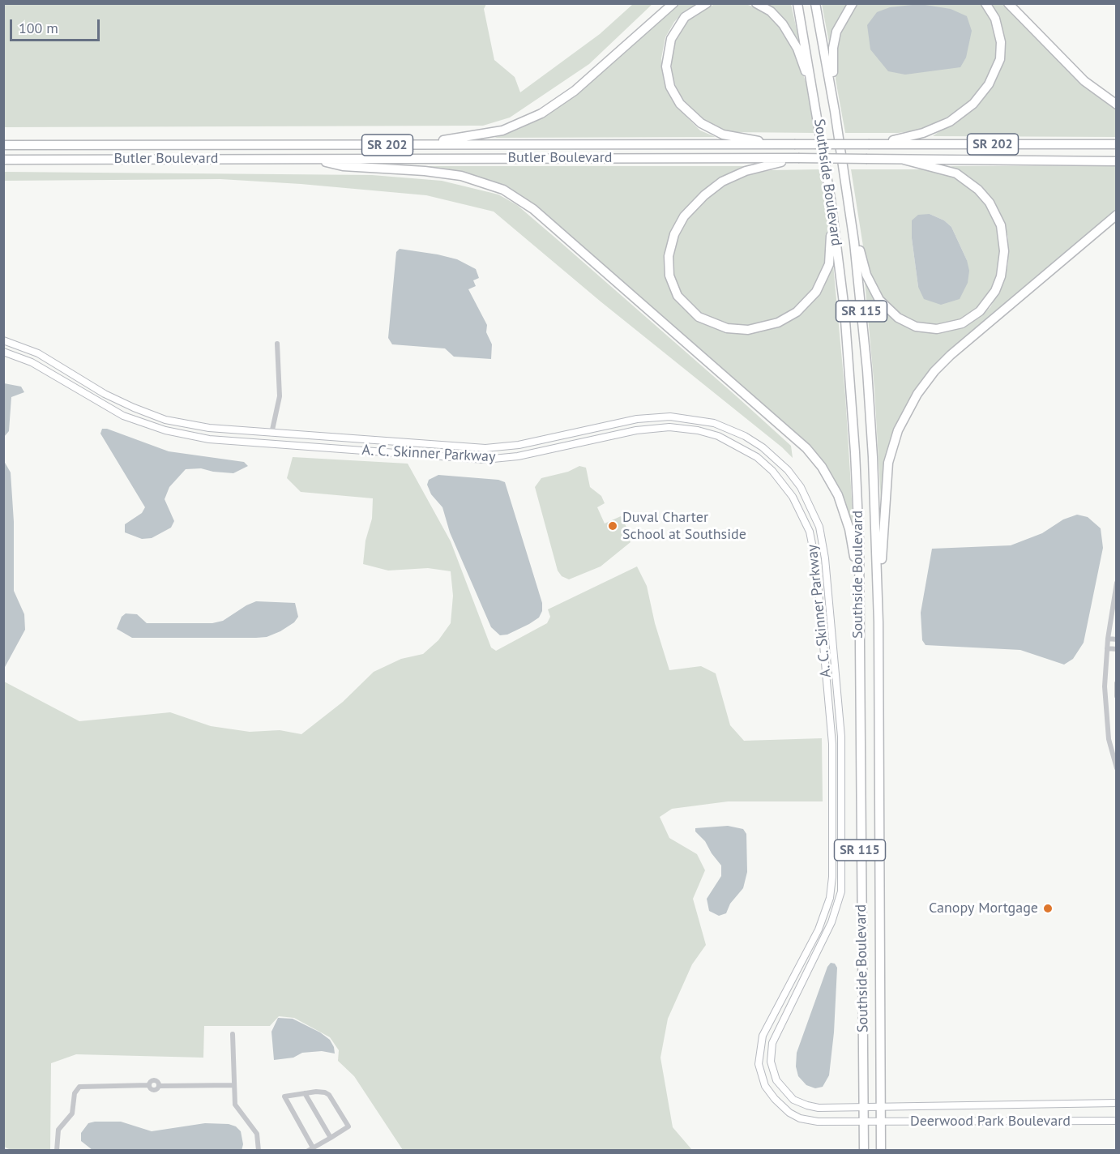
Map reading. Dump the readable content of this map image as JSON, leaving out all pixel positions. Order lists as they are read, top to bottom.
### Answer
{
  "streets": {
    "highway": [
      "SR 202",
      "Butler Boulevard",
      "Southside Boulevard",
      "SR 115"
    ],
    "main road": ["A. C. Skinner Parkway", "Deerwood Park Boulevard"]
  },
  "crossings": [
    ["Southside Boulevard", "A. C. Skinner Parkway"],
    ["Southside Boulevard", "Deerwood Park Boulevard"],
    ["A. C. Skinner Parkway", "Deerwood Park Boulevard"]
  ],
  "places": ["Duval Charter School at Southside", "Canopy Mortgage"],
  "scale_bar": "100 m"
}
